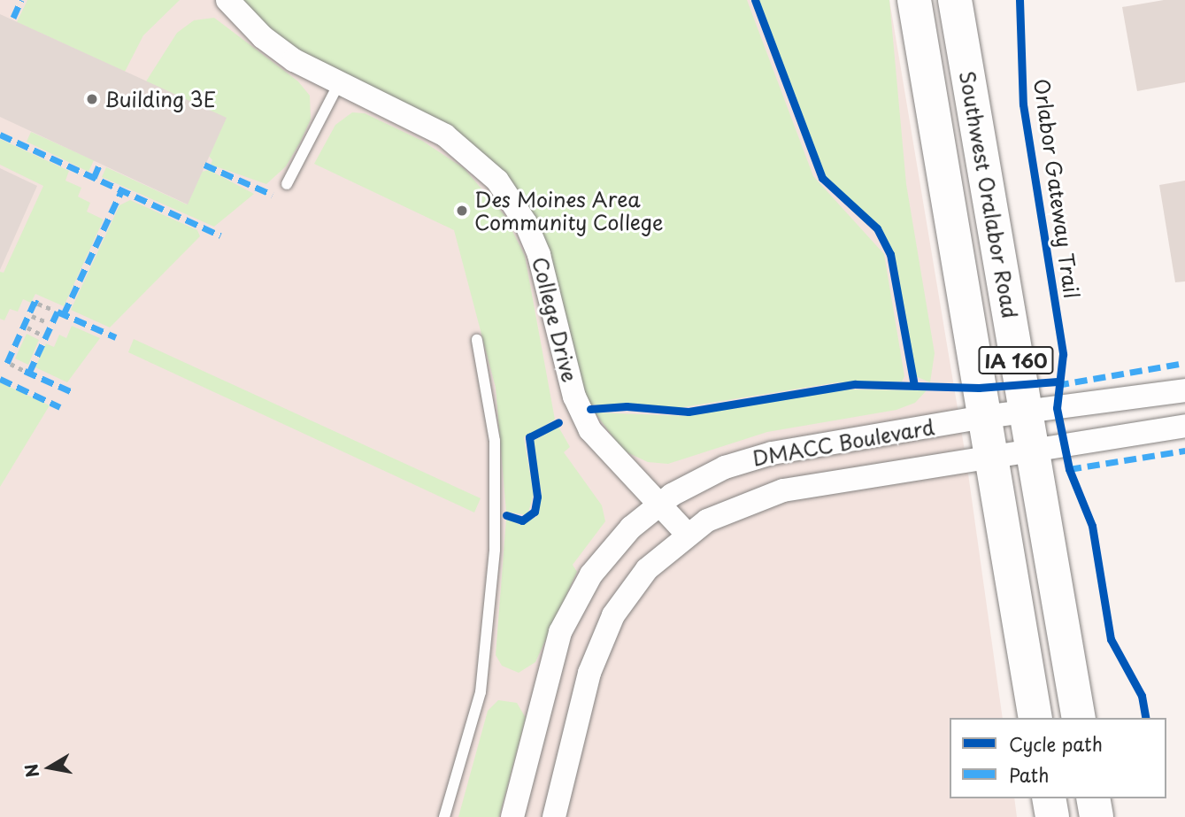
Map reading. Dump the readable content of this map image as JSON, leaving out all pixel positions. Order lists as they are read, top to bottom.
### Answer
{
  "streets": {
    "main road": ["Southwest Oralabor Road", "IA 160"],
    "street": ["College Drive", "DMACC Boulevard"],
    "cycle path": ["Orlabor Gateway Trail"]
  },
  "crossings": [
    ["Southwest Oralabor Road", "DMACC Boulevard"],
    ["College Drive", "DMACC Boulevard"]
  ],
  "places": ["Building 3E", "Des Moines Area Community College"],
  "legend": ["Cycle path", "Path"],
  "north": "left"
}
